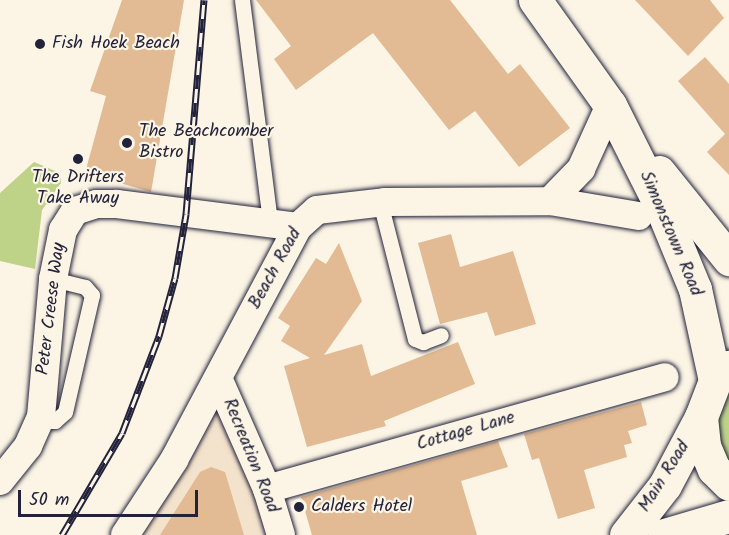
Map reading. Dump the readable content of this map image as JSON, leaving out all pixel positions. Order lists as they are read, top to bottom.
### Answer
{
  "streets": {
    "main road": ["Simonstown Road", "Main Road"],
    "street": [
      "Beach Road",
      "Peter Creese Way",
      "Cottage Lane",
      "Recreation Road"
    ]
  },
  "crossings": [
    ["Simonstown Road", "Main Road"],
    ["Beach Road", "Peter Creese Way"],
    ["Beach Road", "Recreation Road"],
    ["Cottage Lane", "Recreation Road"]
  ],
  "places": [
    "Fish Hoek Beach",
    "The Beachcomber Bistro",
    "The Drifters Take Away",
    "Calders Hotel"
  ],
  "scale_bar": "50 m"
}
